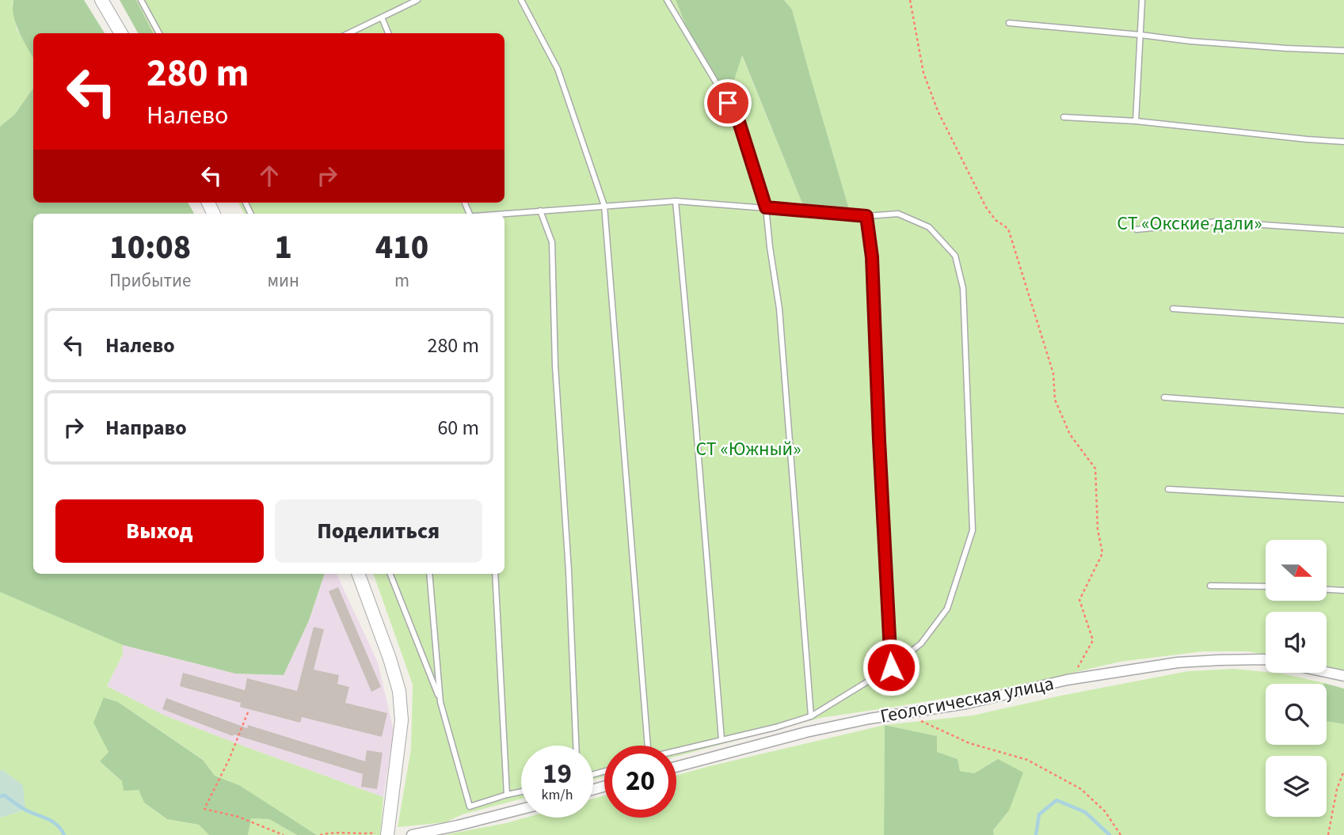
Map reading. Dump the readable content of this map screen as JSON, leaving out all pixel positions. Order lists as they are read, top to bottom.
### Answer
{
  "streets": {
    "street": ["Геологическая улица"]
  },
  "parks": ["СТ «Окские дали»", "СТ «Южный»"],
  "north": "right",
  "page": {
    "turn": ["280 m", "Налево"],
    "eta": [
      "10:08",
      "Прибытие",
      "1",
      "мин",
      "410",
      "m"
    ],
    "list": [
      {
        "name": "Налево",
        "value": "280 m"
      },
      {
        "name": "Направо",
        "value": "60 m"
      }
    ],
    "buttons": ["Выход", "Поделиться"],
    "speed": "19 km/h",
    "limit": "20"
  }
}
